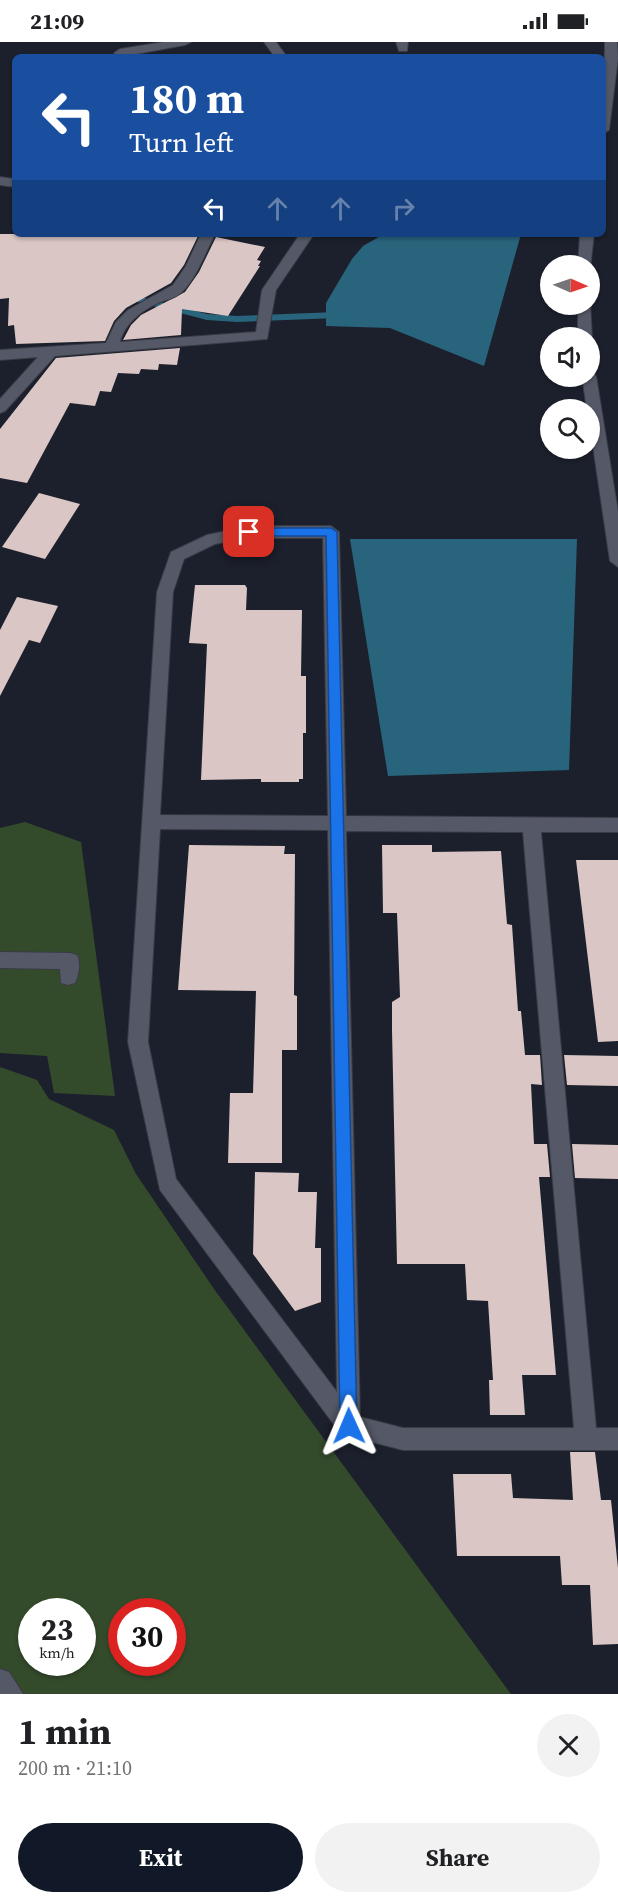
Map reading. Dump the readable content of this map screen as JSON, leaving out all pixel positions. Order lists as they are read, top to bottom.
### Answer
{
  "north": "right",
  "page": {
    "status": "21:09",
    "turn": ["180 m", "Turn left"],
    "speed": "23 km/h",
    "limit": "30",
    "heading": ["1 min", "200 m · 21:10"],
    "buttons": ["Exit", "Share"]
  }
}
